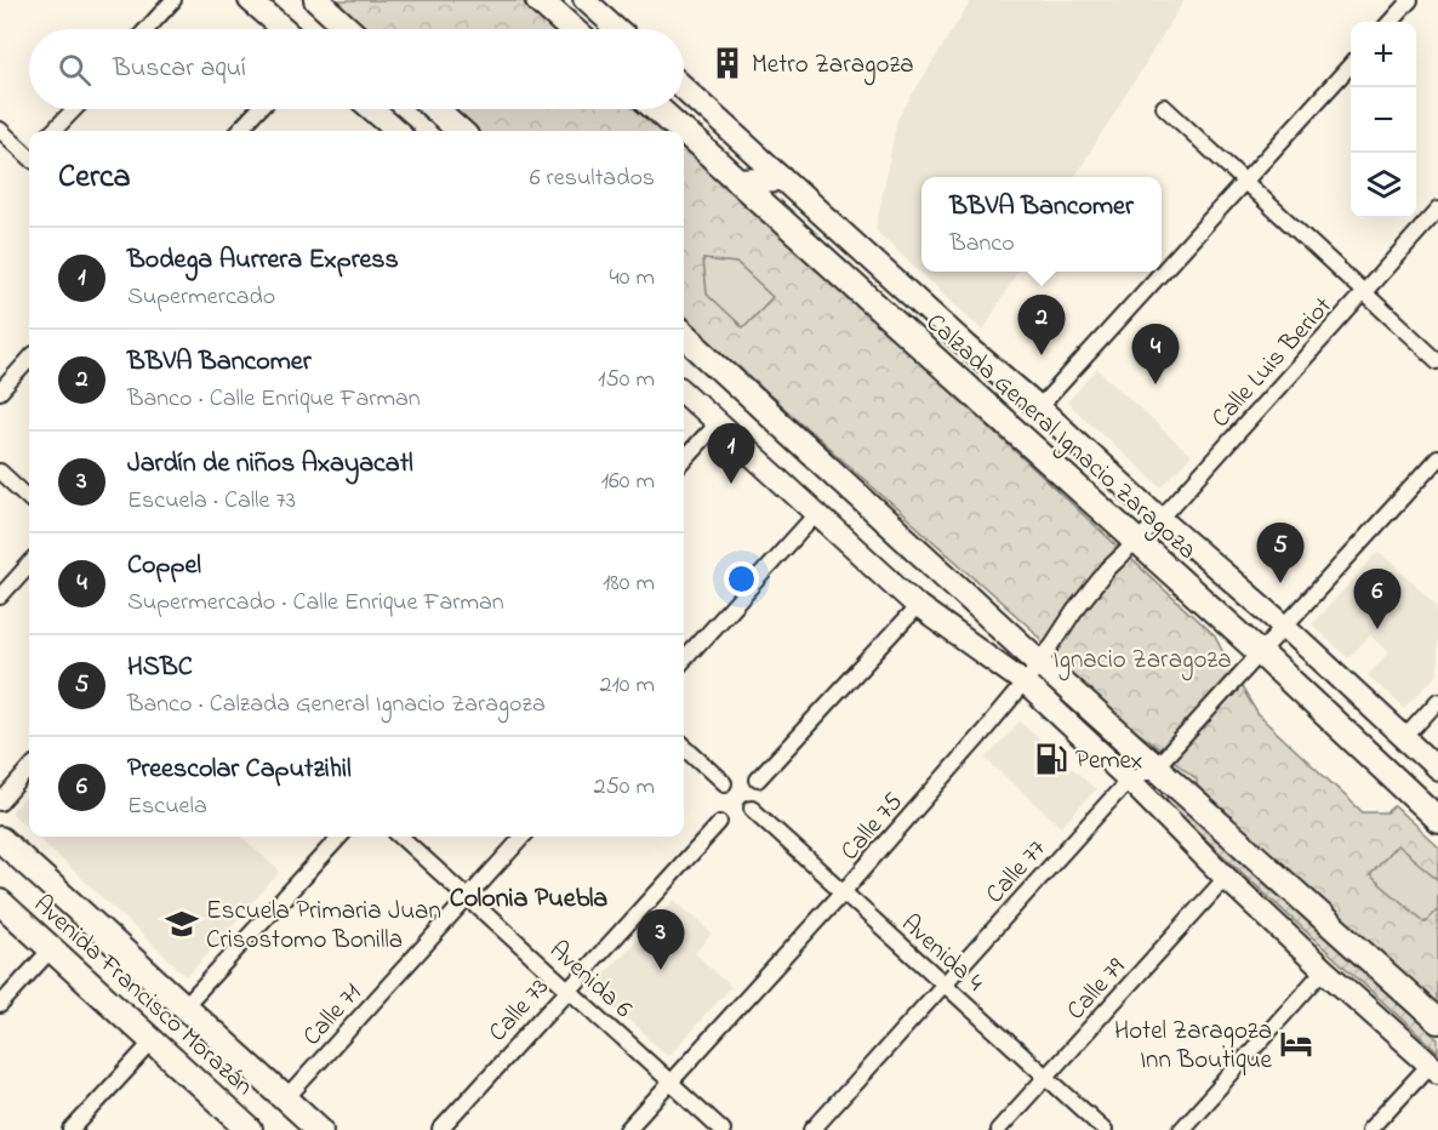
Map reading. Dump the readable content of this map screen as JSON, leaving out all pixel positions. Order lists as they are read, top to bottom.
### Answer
{
  "streets": {
    "main road": ["Calzada General Ignacio Zaragoza", "Avenida Francisco Morazán"],
    "street": [
      "Calle Luis Beriot",
      "Calle 75",
      "Calle 77",
      "Avenida 4",
      "Avenida 6",
      "Calle 79",
      "Calle 73",
      "Calle 71"
    ]
  },
  "crossings": [
    ["Calle Luis Beriot", "Calzada General Ignacio Zaragoza"],
    ["Calle Luis Beriot", "Calle 75"],
    ["Calzada General Ignacio Zaragoza", "Calle 75"],
    ["Calzada General Ignacio Zaragoza", "Calle 77"],
    ["Calle 75", "Avenida 4"],
    ["Calle 75", "Avenida 6"],
    ["Calle 77", "Avenida 4"],
    ["Avenida 4", "Calle 79"],
    ["Avenida 6", "Calle 73"],
    ["Avenida 6", "Calle 71"],
    ["Avenida Francisco Morazán", "Calle 71"]
  ],
  "districts": ["Colonia Puebla"],
  "parks": ["Ignacio Zaragoza"],
  "places": {
    "building": ["Metro Zaragoza"],
    "fuel station": ["Pemex"],
    "school or university": ["Escuela Primaria Juan Crisostomo Bonilla"],
    "hotel": ["Hotel Zaragoza Inn Boutique"]
  },
  "page": {
    "map_buttons": ["+", "−"],
    "search": "Buscar aquí",
    "heading": ["Cerca", "6 resultados"],
    "popup": ["BBVA Bancomer", "Banco"],
    "list": [
      {
        "mark": "1",
        "name": "Bodega Aurrera Express",
        "note": "Supermercado",
        "value": "40 m"
      },
      {
        "mark": "2",
        "name": "BBVA Bancomer",
        "note": "Banco · Calle Enrique Farman",
        "value": "150 m"
      },
      {
        "mark": "3",
        "name": "Jardín de niños Axayacatl",
        "note": "Escuela · Calle 73",
        "value": "160 m"
      },
      {
        "mark": "4",
        "name": "Coppel",
        "note": "Supermercado · Calle Enrique Farman",
        "value": "180 m"
      },
      {
        "mark": "5",
        "name": "HSBC",
        "note": "Banco · Calzada General Ignacio Zaragoza",
        "value": "210 m"
      },
      {
        "mark": "6",
        "name": "Preescolar Caputzihil",
        "note": "Escuela",
        "value": "250 m"
      }
    ],
    "pins": [
      "2",
      "4",
      "1",
      "5",
      "6",
      "3"
    ]
  }
}
